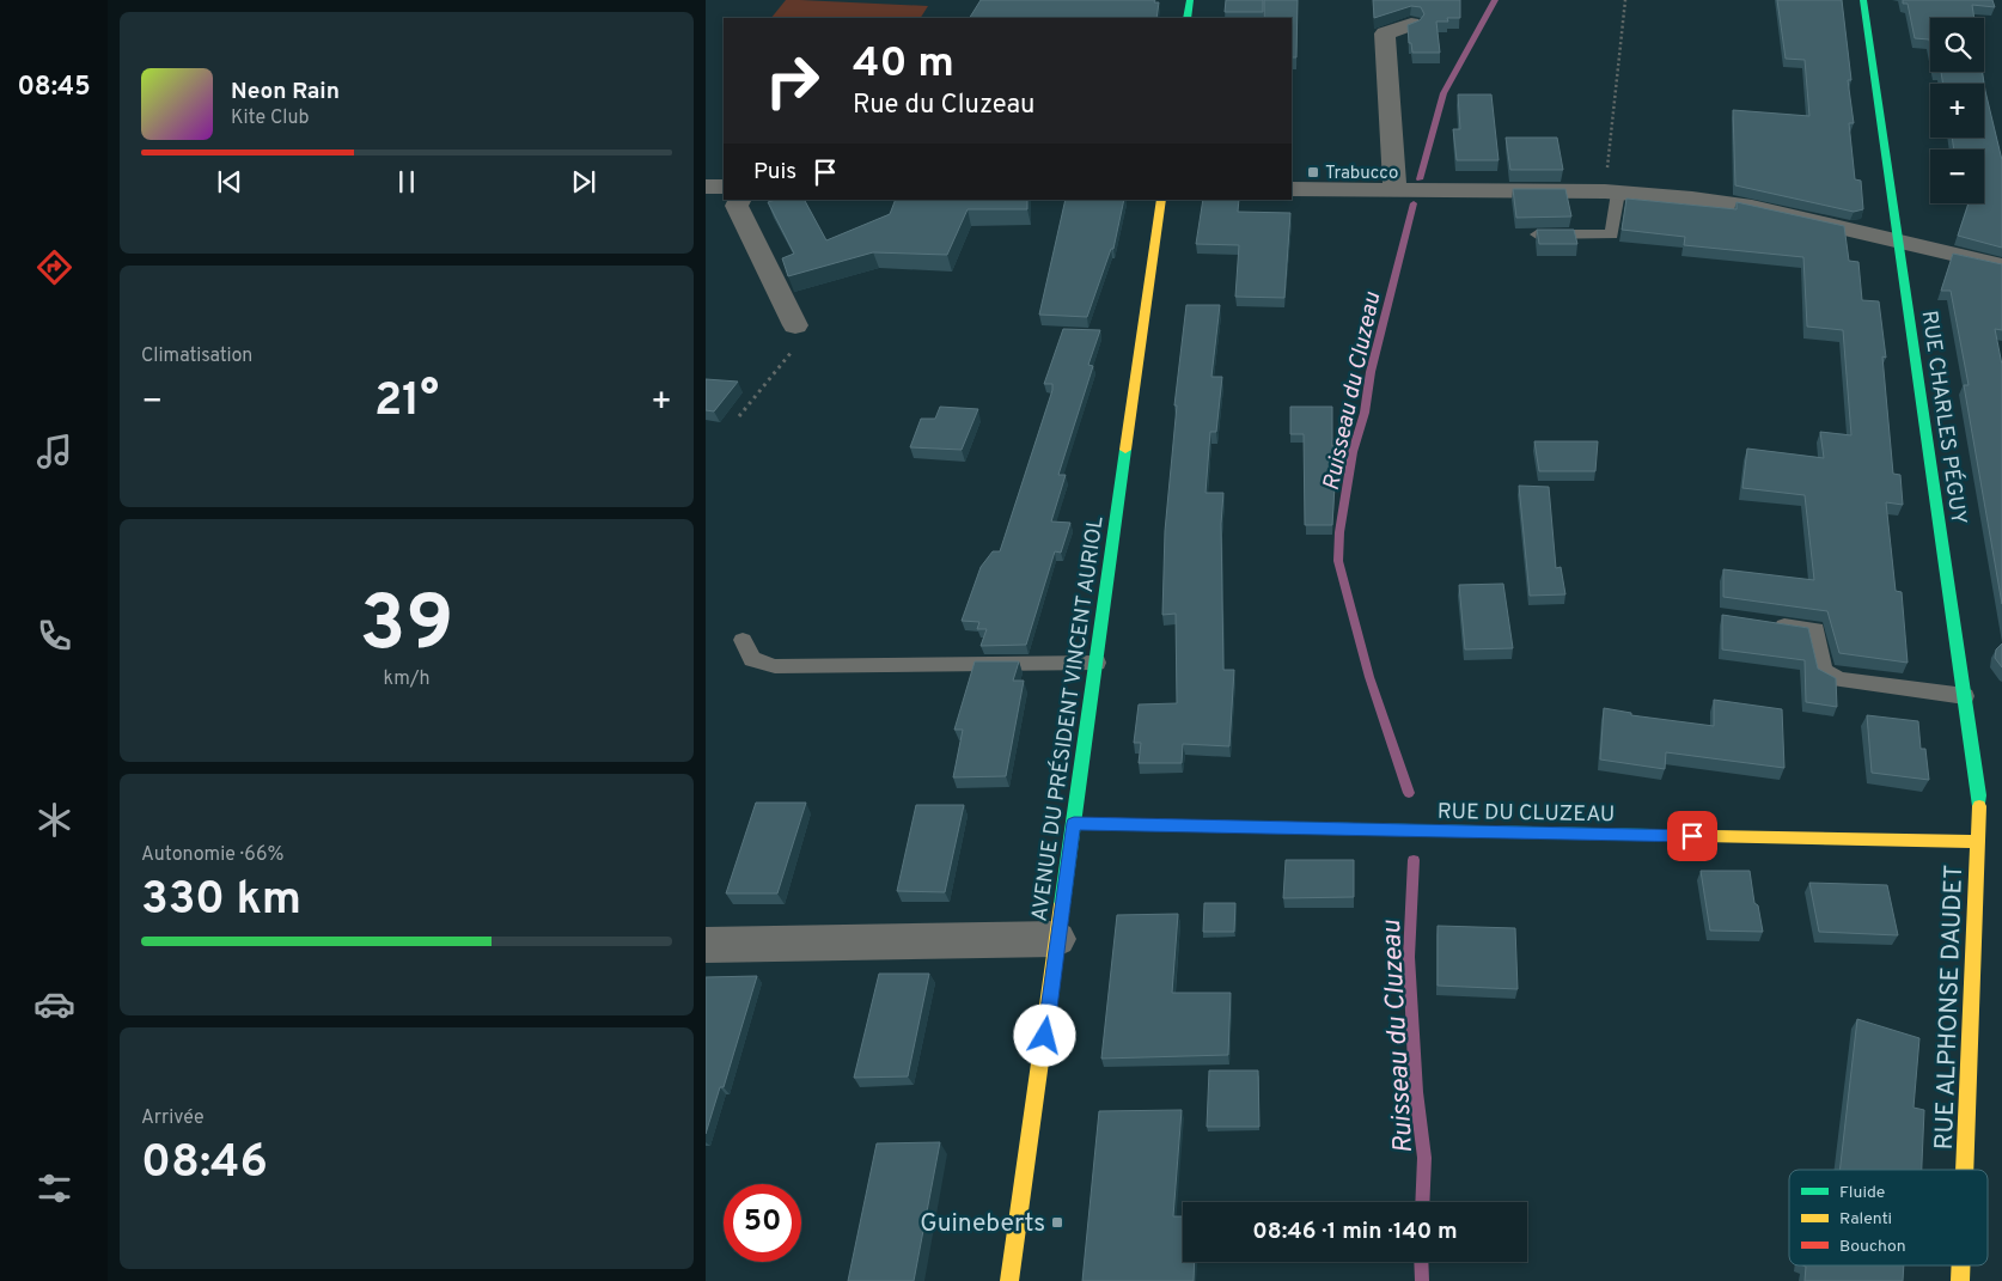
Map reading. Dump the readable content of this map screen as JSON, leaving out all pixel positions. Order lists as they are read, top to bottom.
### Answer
{
  "streets": {
    "street": [
      "RUE CHARLES PÉGUY",
      "AVENUE DU PRÉSIDENT VINCENT AURIOL",
      "RUE DU CLUZEAU",
      "RUE ALPHONSE DAUDET"
    ]
  },
  "crossings": [
    ["RUE CHARLES PÉGUY", "RUE DU CLUZEAU"],
    ["RUE CHARLES PÉGUY", "RUE ALPHONSE DAUDET"],
    ["AVENUE DU PRÉSIDENT VINCENT AURIOL", "RUE DU CLUZEAU"],
    ["RUE DU CLUZEAU", "RUE ALPHONSE DAUDET"]
  ],
  "water": ["Ruisseau du Cluzeau"],
  "places": {
    "transit": ["Trabucco", "Guineberts"]
  },
  "legend": ["Fluide", "Ralenti", "Bouchon"],
  "page": {
    "tabs": "08:45",
    "map_buttons": ["+", "−"],
    "turn": ["40 m", "Rue du Cluzeau"],
    "song": ["Neon Rain", "Kite Club"],
    "then": "Puis",
    "tile": [
      "Climatisation",
      ["39", "km/h"],
      ["Autonomie · 66%", "330 km"],
      ["Arrivée", "08:46"]
    ],
    "heat": ["−", "21°", "+"],
    "limit": "50",
    "trip": "08:46 · 1 min · 140 m"
  }
}
